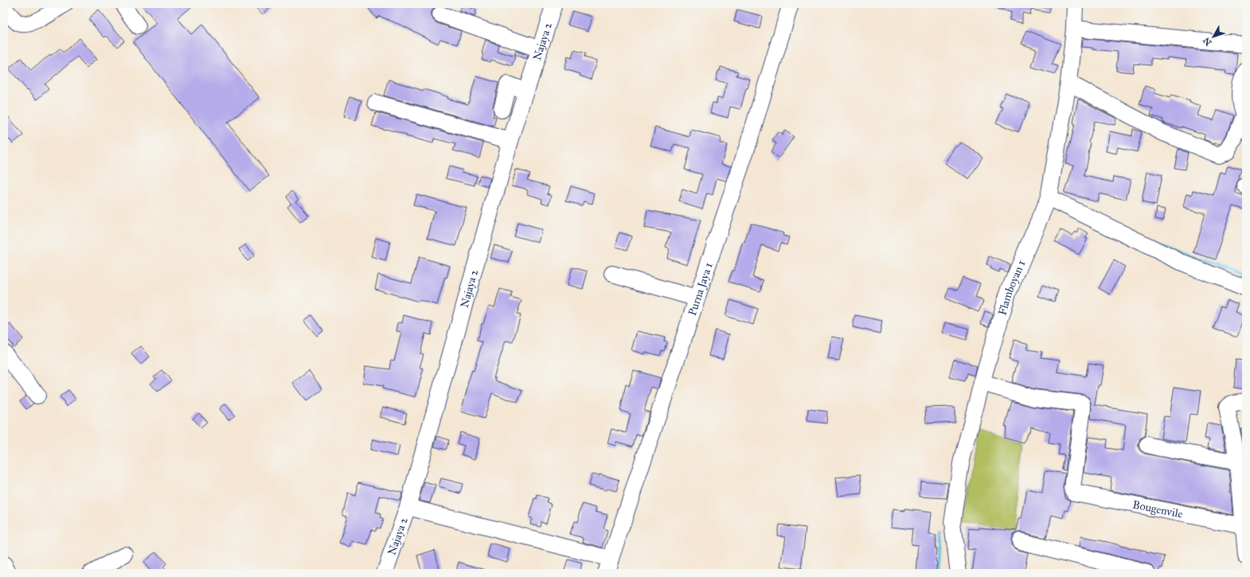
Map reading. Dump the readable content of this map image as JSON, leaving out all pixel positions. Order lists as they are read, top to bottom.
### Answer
{
  "streets": {
    "street": [
      "Najaya 2",
      "Flamboyan 1",
      "Purna Jaya 1",
      "Bougenvile"
    ]
  },
  "crossings": [
    ["Flamboyan 1", "Bougenvile"]
  ],
  "north": "bottom left"
}
